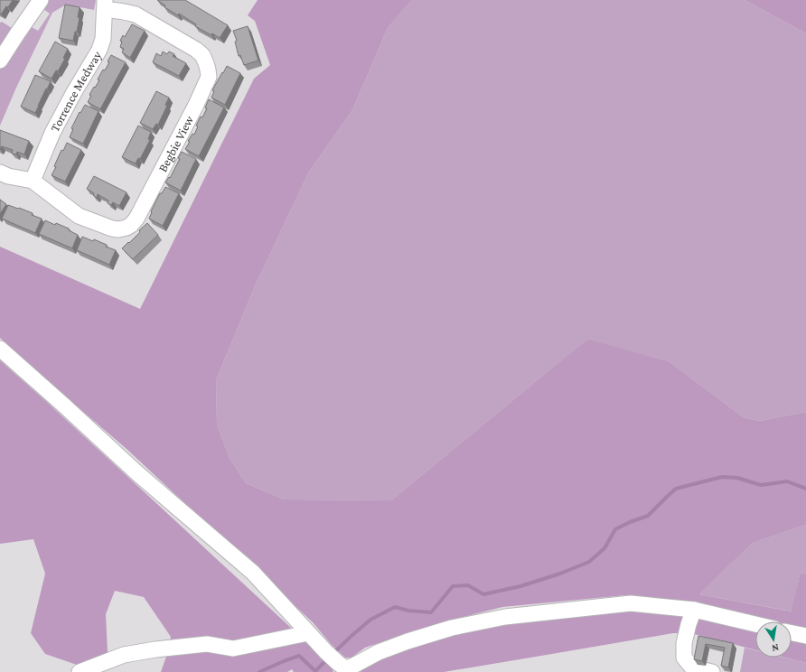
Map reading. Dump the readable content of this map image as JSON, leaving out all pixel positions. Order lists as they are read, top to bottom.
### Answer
{
  "streets": {
    "street": ["Torrence Medway", "Begbie View"]
  },
  "crossings": [
    ["Torrence Medway", "Begbie View"]
  ],
  "north": "bottom"
}
